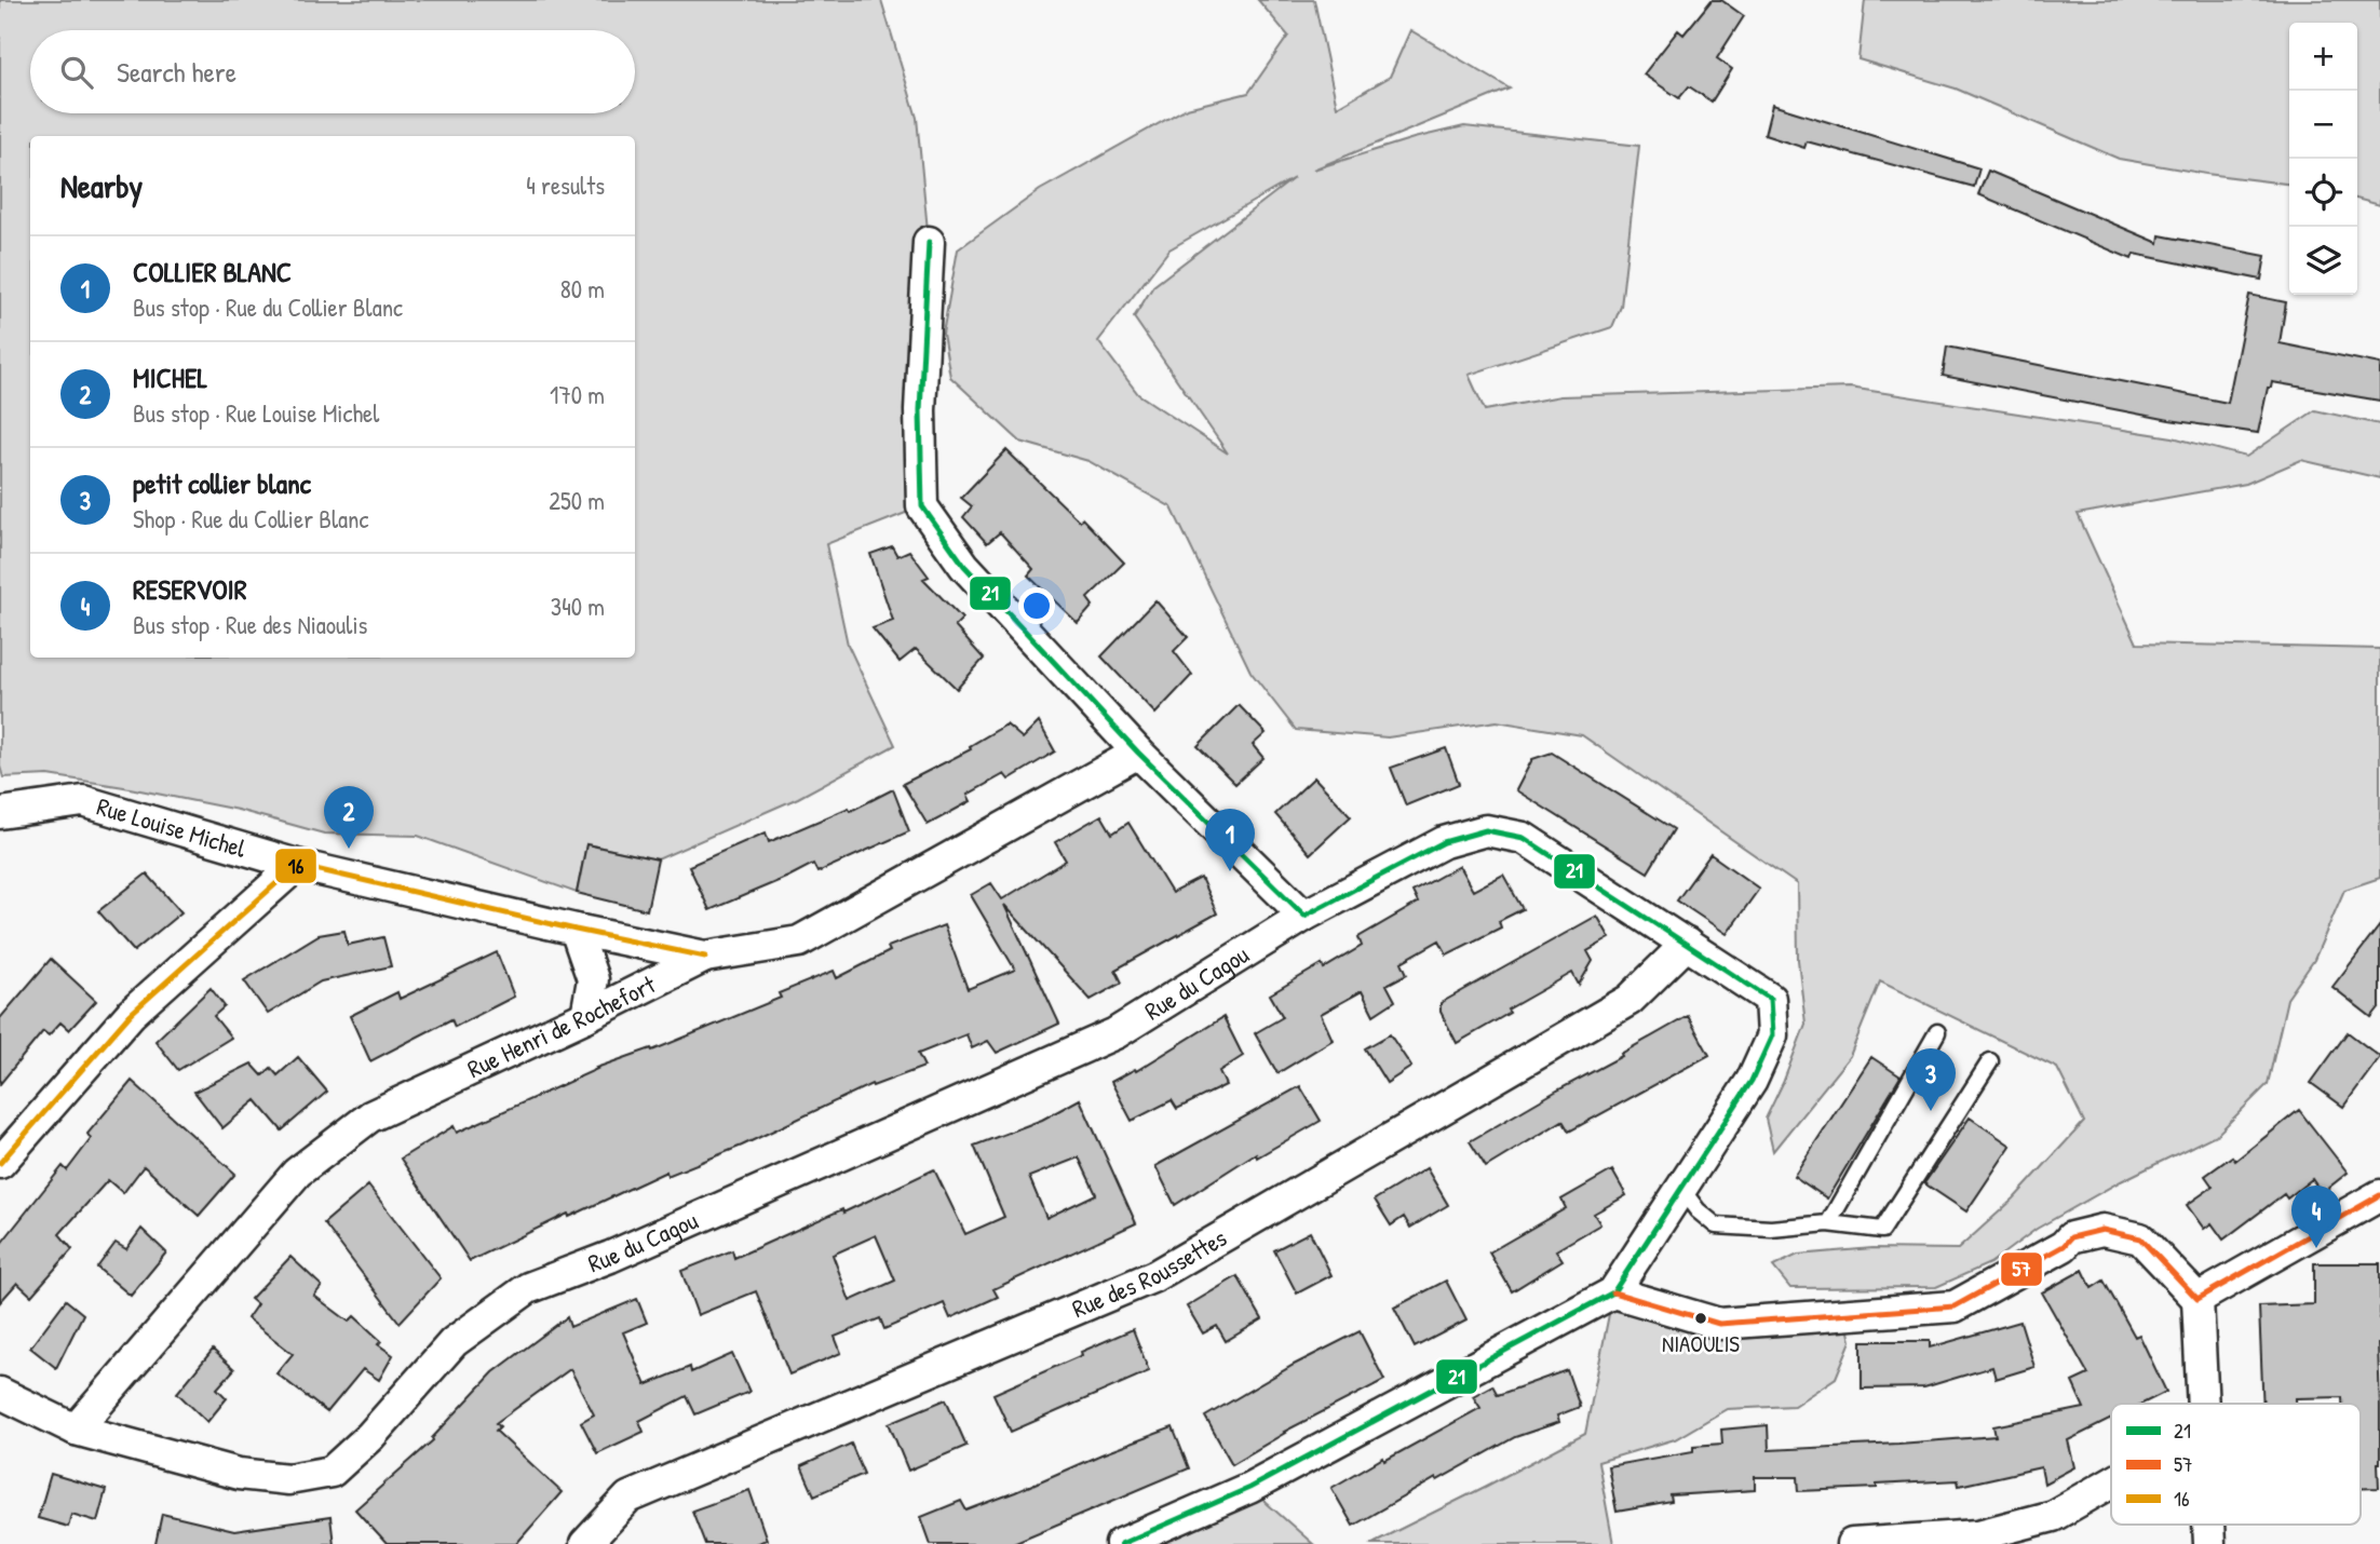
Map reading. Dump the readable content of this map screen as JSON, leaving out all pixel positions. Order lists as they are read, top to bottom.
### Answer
{
  "streets": {
    "street": [
      "Rue Louise Michel",
      "Rue du Cagou",
      "Rue Henri de Rochefort",
      "Rue des Roussettes"
    ]
  },
  "crossings": [
    ["Rue Louise Michel", "Rue Henri de Rochefort"],
    ["Rue du Cagou", "Rue Henri de Rochefort"],
    ["Rue du Cagou", "Rue des Roussettes"]
  ],
  "places": ["NIAOULIS"],
  "lines": ["transit line 21", "transit line 16", "transit line 57"],
  "legend": ["21", "57", "16"],
  "page": {
    "map_buttons": ["+", "−"],
    "search": "Search here",
    "heading": ["Nearby", "4 results"],
    "list": [
      {
        "mark": "1",
        "name": "COLLIER BLANC",
        "note": "Bus stop · Rue du Collier Blanc",
        "value": "80 m"
      },
      {
        "mark": "2",
        "name": "MICHEL",
        "note": "Bus stop · Rue Louise Michel",
        "value": "170 m"
      },
      {
        "mark": "3",
        "name": "petit collier blanc",
        "note": "Shop · Rue du Collier Blanc",
        "value": "250 m"
      },
      {
        "mark": "4",
        "name": "RESERVOIR",
        "note": "Bus stop · Rue des Niaoulis",
        "value": "340 m"
      }
    ],
    "pins": [
      "2",
      "1",
      "3",
      "4"
    ]
  }
}
